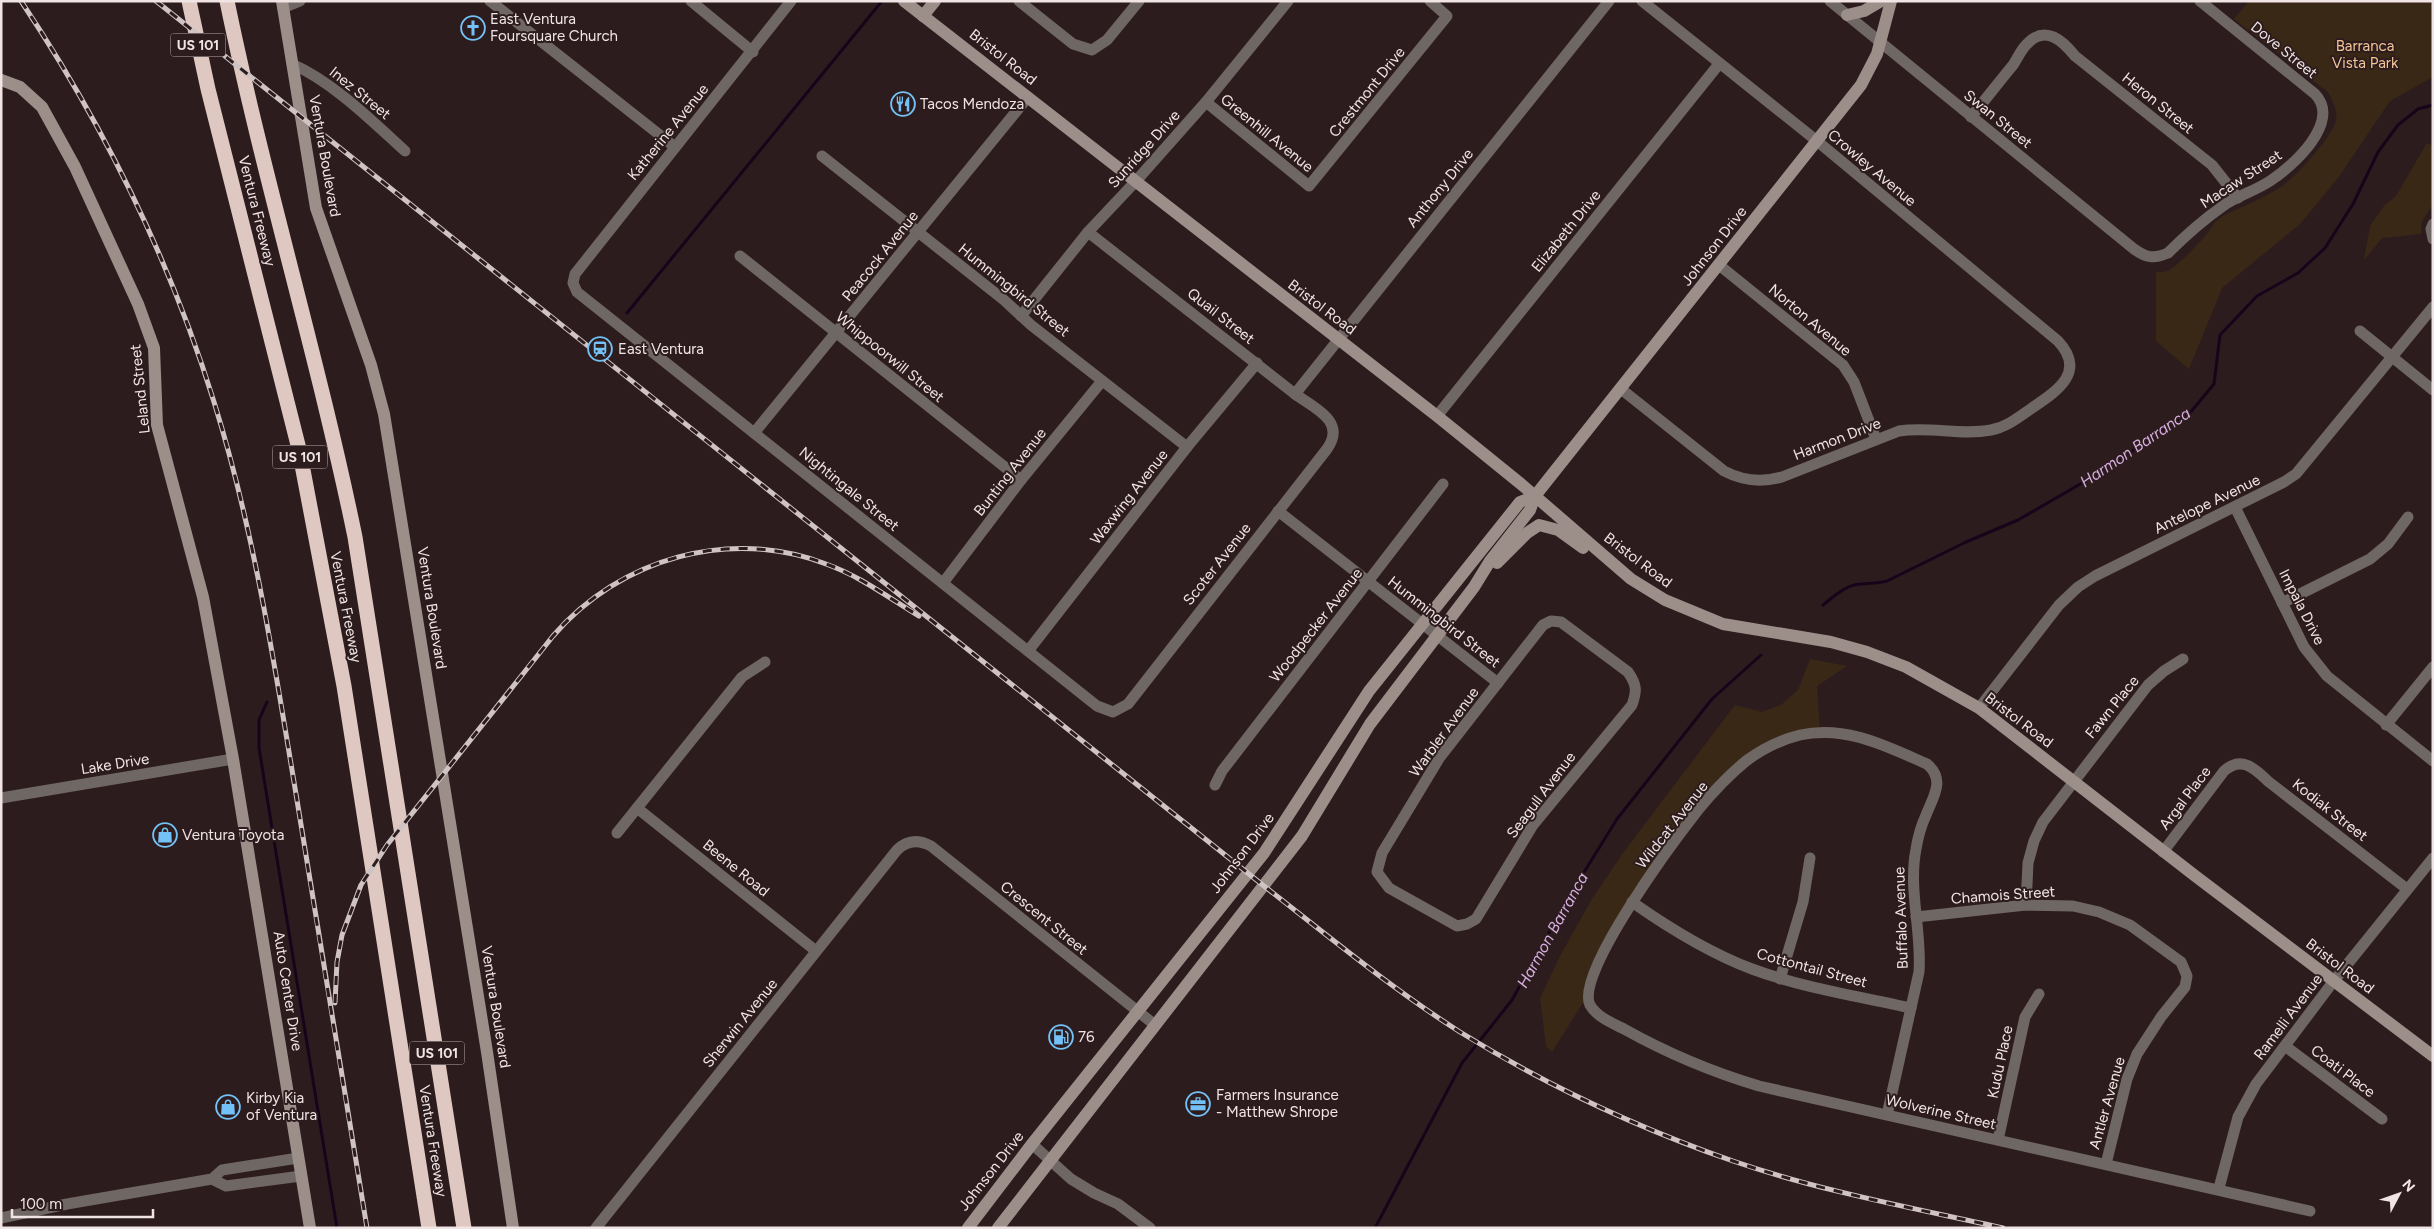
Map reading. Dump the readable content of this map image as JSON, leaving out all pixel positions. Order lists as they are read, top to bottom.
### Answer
{
  "streets": {
    "highway": ["US 101", "Ventura Freeway"],
    "street": [
      "Dove Street",
      "Bristol Road",
      "Crestmont Drive",
      "Inez Street",
      "Heron Street",
      "Swan Street",
      "Katherine Avenue",
      "Greenhill Avenue",
      "Sunridge Drive",
      "Ventura Boulevard",
      "Crowley Avenue",
      "Macaw Street",
      "Anthony Drive",
      "Elizabeth Drive",
      "Johnson Drive",
      "Peacock Avenue",
      "Hummingbird Street",
      "Quail Street",
      "Norton Avenue",
      "Whippoorwill Street",
      "Leland Street",
      "Harmon Drive",
      "Bunting Avenue",
      "Nightingale Street",
      "Waxwing Avenue",
      "Antelope Avenue",
      "Scoter Avenue",
      "Impala Drive",
      "Woodpecker Avenue",
      "Fawn Place",
      "Warbler Avenue",
      "Lake Drive",
      "Seagull Avenue",
      "Argal Place",
      "Kodiak Street",
      "Wildcat Avenue",
      "Beene Road",
      "Chamois Street",
      "Crescent Street",
      "Buffalo Avenue",
      "Cottontail Street",
      "Auto Center Drive",
      "Ramelli Avenue",
      "Sherwin Avenue",
      "Kudu Place",
      "Coati Place",
      "Antler Avenue",
      "Wolverine Street"
    ]
  },
  "crossings": [
    ["Dove Street", "Macaw Street"],
    ["Bristol Road", "Sunridge Drive"],
    ["Bristol Road", "Anthony Drive"],
    ["Bristol Road", "Elizabeth Drive"],
    ["Bristol Road", "Johnson Drive"],
    ["Bristol Road", "Peacock Avenue"],
    ["Bristol Road", "Antelope Avenue"],
    ["Bristol Road", "Fawn Place"],
    ["Bristol Road", "Argal Place"],
    ["Bristol Road", "Ramelli Avenue"],
    ["Crestmont Drive", "Greenhill Avenue"],
    ["Inez Street", "Ventura Boulevard"],
    ["Heron Street", "Swan Street"],
    ["Heron Street", "Macaw Street"],
    ["Swan Street", "Macaw Street"],
    ["Swan Street", "Johnson Drive"],
    ["Katherine Avenue", "Nightingale Street"],
    ["Greenhill Avenue", "Sunridge Drive"],
    ["Sunridge Drive", "Hummingbird Street"],
    ["Sunridge Drive", "Quail Street"],
    ["Crowley Avenue", "Elizabeth Drive"],
    ["Crowley Avenue", "Johnson Drive"],
    ["Crowley Avenue", "Harmon Drive"],
    ["Anthony Drive", "Quail Street"],
    ["Johnson Drive", "Hummingbird Street"],
    ["Johnson Drive", "Norton Avenue"],
    ["Johnson Drive", "Harmon Drive"],
    ["Johnson Drive", "Crescent Street"],
    ["Peacock Avenue", "Hummingbird Street"],
    ["Peacock Avenue", "Whippoorwill Street"],
    ["Peacock Avenue", "Nightingale Street"],
    ["Hummingbird Street", "Bunting Avenue"],
    ["Hummingbird Street", "Waxwing Avenue"],
    ["Hummingbird Street", "Scoter Avenue"],
    ["Hummingbird Street", "Woodpecker Avenue"],
    ["Hummingbird Street", "Warbler Avenue"],
    ["Quail Street", "Waxwing Avenue"],
    ["Quail Street", "Scoter Avenue"],
    ["Norton Avenue", "Harmon Drive"],
    ["Whippoorwill Street", "Bunting Avenue"],
    ["Leland Street", "Lake Drive"],
    ["Leland Street", "Auto Center Drive"],
    ["Bunting Avenue", "Nightingale Street"],
    ["Nightingale Street", "Waxwing Avenue"],
    ["Nightingale Street", "Scoter Avenue"],
    ["Antelope Avenue", "Impala Drive"],
    ["Fawn Place", "Chamois Street"],
    ["Warbler Avenue", "Seagull Avenue"],
    ["Lake Drive", "Auto Center Drive"],
    ["Argal Place", "Kodiak Street"],
    ["Kodiak Street", "Ramelli Avenue"],
    ["Wildcat Avenue", "Buffalo Avenue"],
    ["Wildcat Avenue", "Cottontail Street"],
    ["Wildcat Avenue", "Wolverine Street"],
    ["Beene Road", "Sherwin Avenue"],
    ["Chamois Street", "Buffalo Avenue"],
    ["Chamois Street", "Antler Avenue"],
    ["Crescent Street", "Sherwin Avenue"],
    ["Buffalo Avenue", "Cottontail Street"],
    ["Buffalo Avenue", "Wolverine Street"],
    ["Ramelli Avenue", "Coati Place"],
    ["Ramelli Avenue", "Wolverine Street"],
    ["Kudu Place", "Wolverine Street"],
    ["Antler Avenue", "Wolverine Street"]
  ],
  "water": ["Harmon Barranca"],
  "parks": ["Barranca Vista Park"],
  "places": {
    "church": ["East Ventura Foursquare Church"],
    "restaurant": ["Tacos Mendoza"],
    "station": ["East Ventura"],
    "shop": ["Ventura Toyota", "Kirby Kia of Ventura"],
    "fuel station": ["76"],
    "office": ["Farmers Insurance - Matthew Shrope"]
  },
  "scale_bar": "100 m",
  "north": "top right"
}
